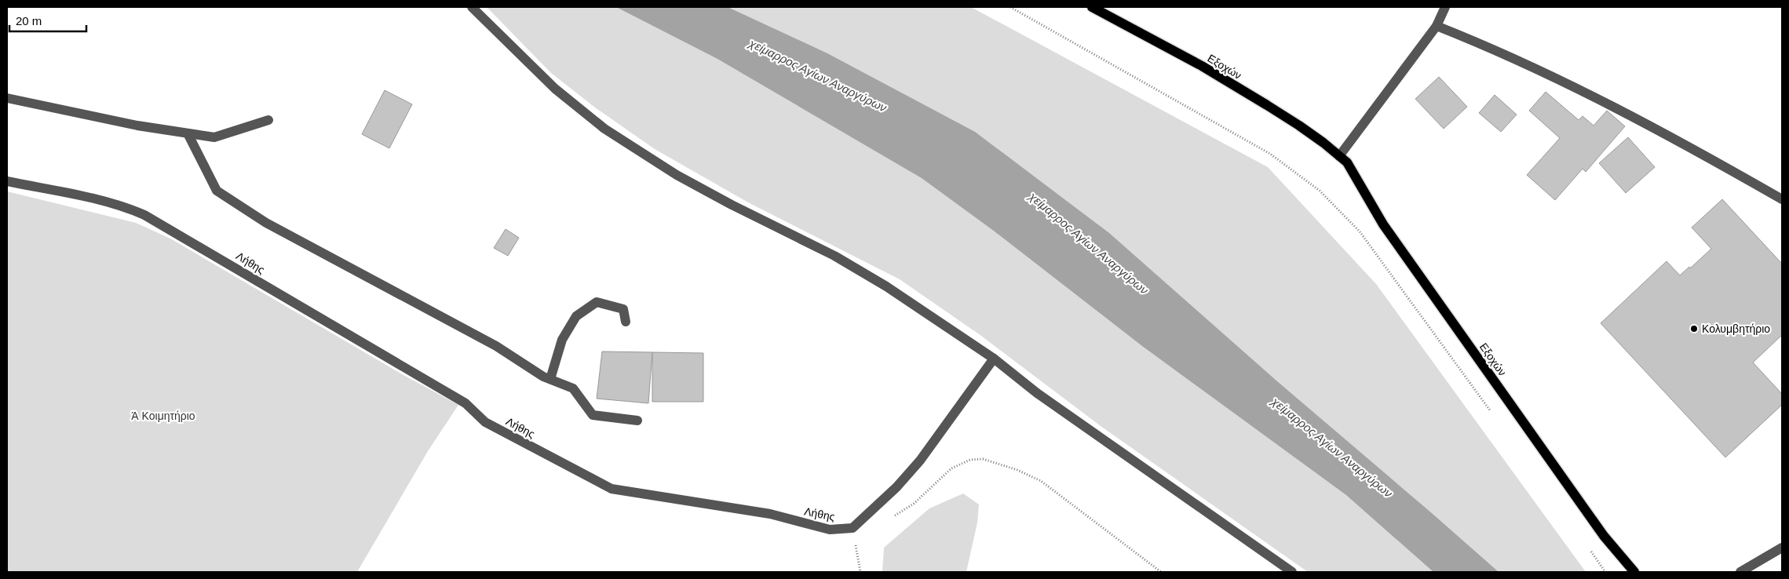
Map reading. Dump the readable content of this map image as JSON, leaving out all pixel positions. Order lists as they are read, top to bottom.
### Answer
{
  "streets": {
    "main road": ["Εξοχών"],
    "street": ["Λήθης"]
  },
  "water": ["χείμαρρος Αγίων Αναργύρων"],
  "parks": ["Ά Κοιμητήριο"],
  "places": ["Κολυμβητήριο"],
  "scale_bar": "20 m"
}
